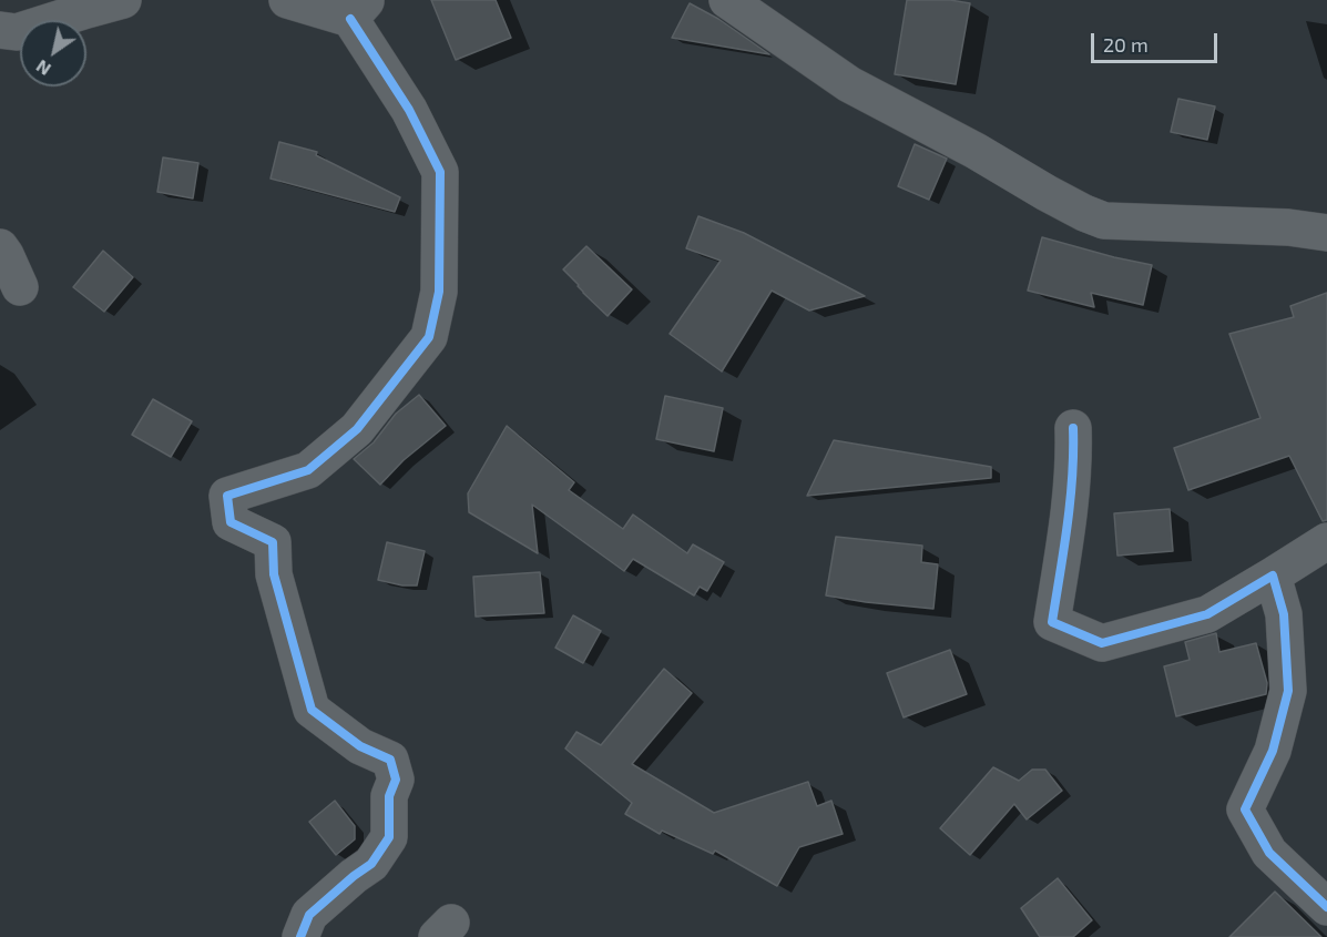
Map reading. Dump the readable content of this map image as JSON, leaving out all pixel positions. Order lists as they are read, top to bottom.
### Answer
{
  "scale_bar": "20 m",
  "north": "bottom left"
}
